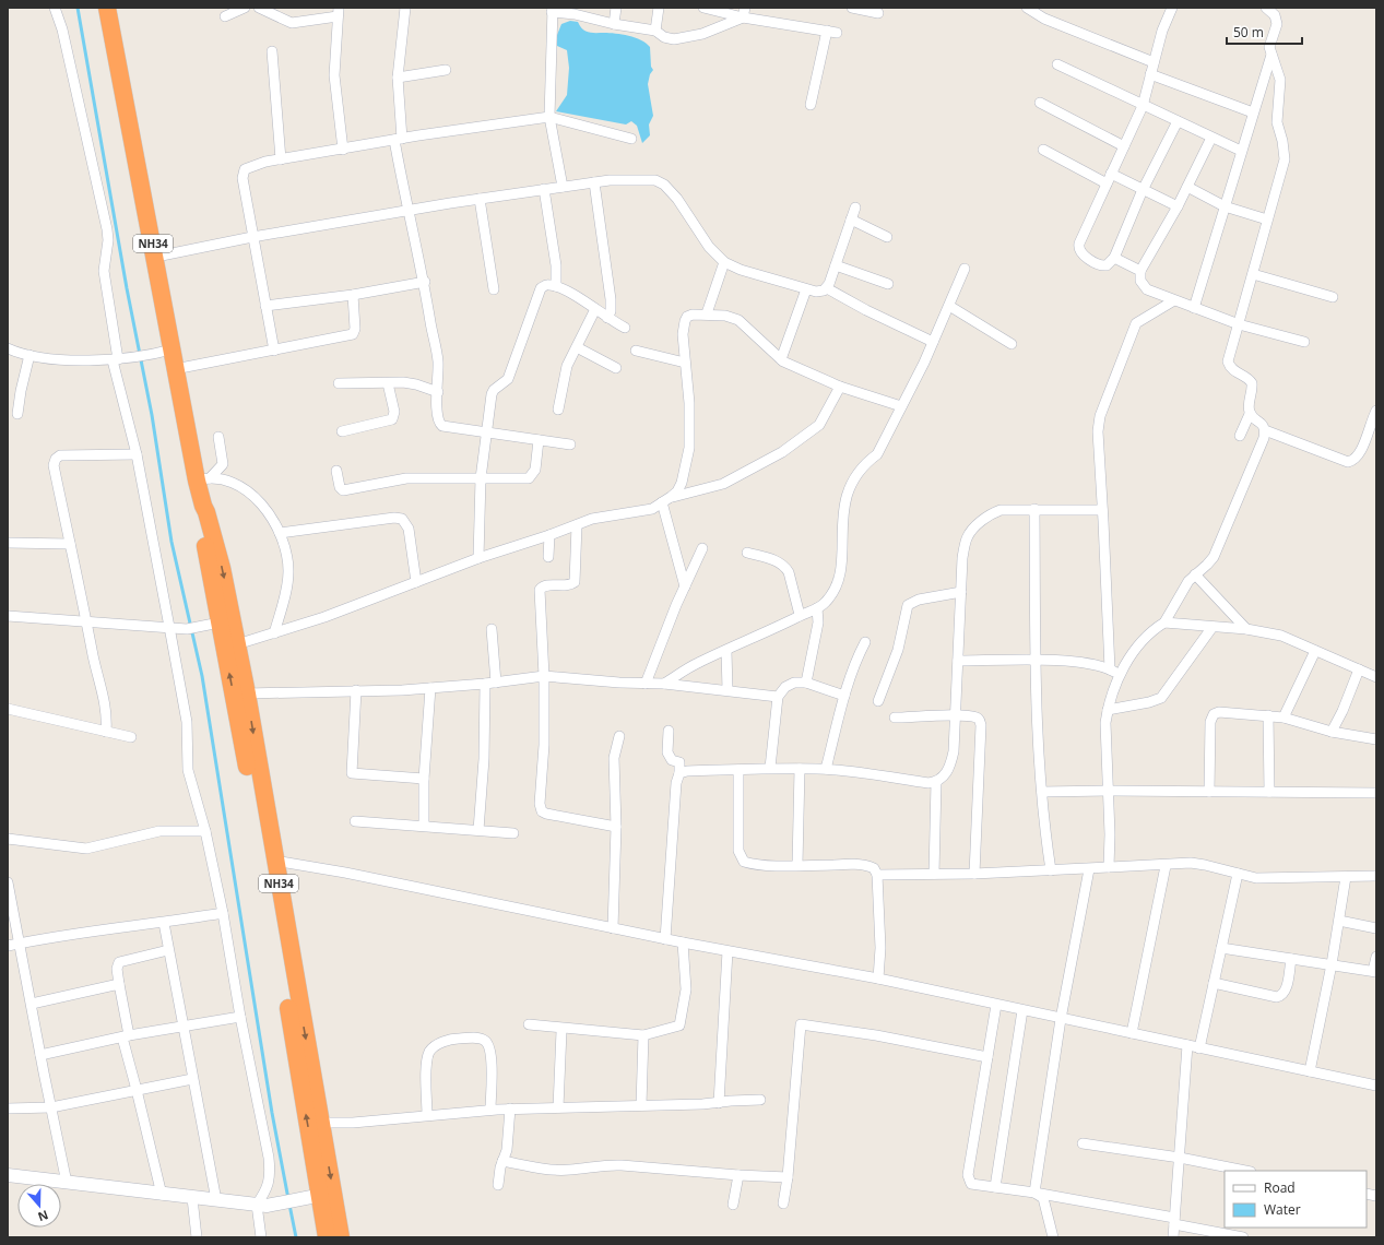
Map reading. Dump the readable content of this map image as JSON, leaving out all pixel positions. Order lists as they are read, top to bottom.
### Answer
{
  "streets": {
    "highway": ["NH34"]
  },
  "legend": ["Road", "Water"],
  "scale_bar": "50 m",
  "north": "bottom"
}
